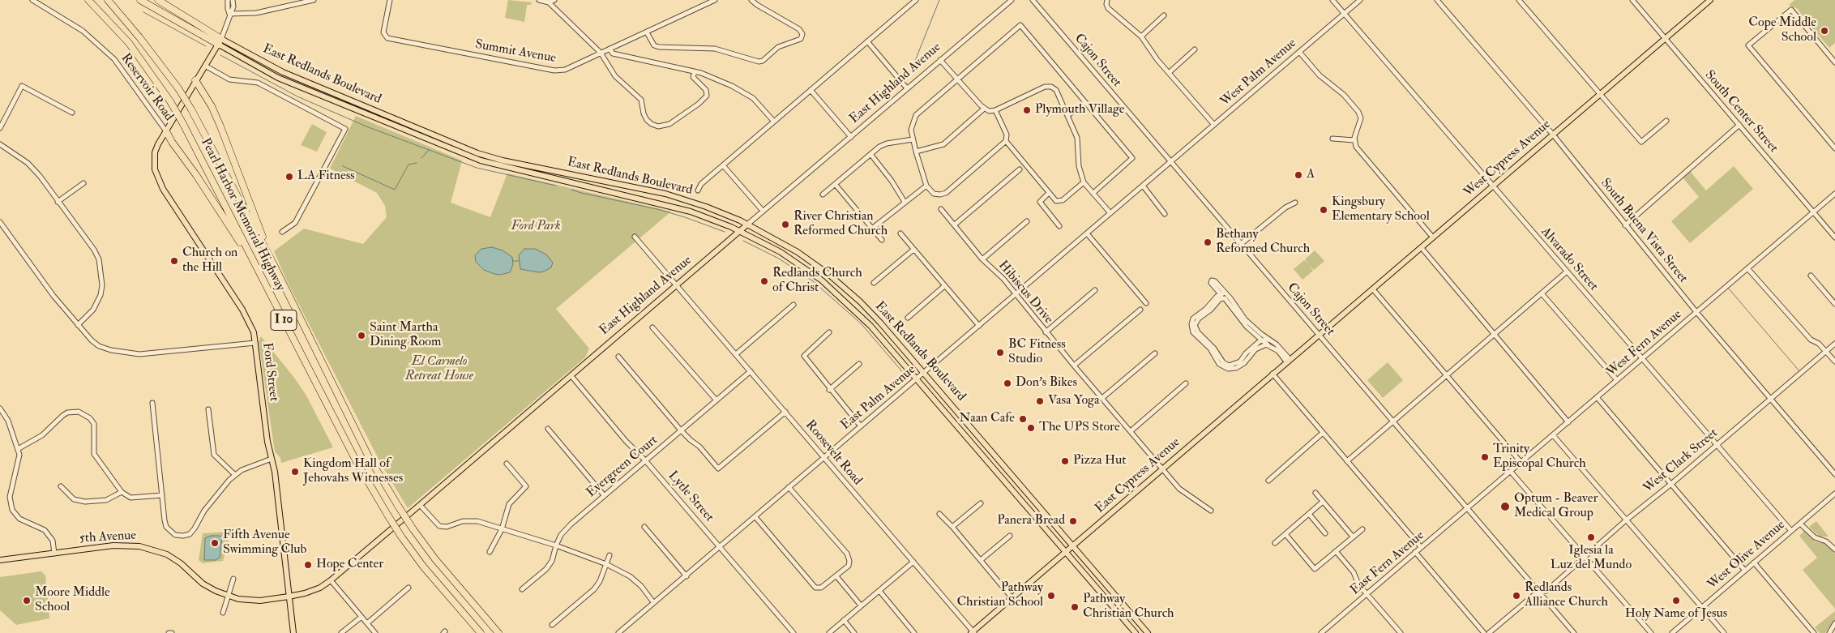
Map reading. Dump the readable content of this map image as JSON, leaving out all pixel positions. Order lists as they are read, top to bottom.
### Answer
{
  "streets": {
    "highway": ["Pearl Harbor Memorial Highway", "I 10"],
    "main road": [
      "East Redlands Boulevard",
      "East Highland Avenue",
      "West Cypress Avenue",
      "Ford Street",
      "East Cypress Avenue",
      "5th Avenue"
    ],
    "street": [
      "Summit Avenue",
      "Cajon Street",
      "West Palm Avenue",
      "Reservoir Road",
      "South Center Street",
      "South Buena Vista Street",
      "Alvarado Street",
      "Hibiscus Drive",
      "West Fern Avenue",
      "East Palm Avenue",
      "Roosevelt Road",
      "West Clark Street",
      "Evergreen Court",
      "Lytle Street",
      "West Olive Avenue",
      "East Fern Avenue"
    ]
  },
  "crossings": [
    ["Cajon Street", "West Palm Avenue"],
    ["Cajon Street", "West Cypress Avenue"],
    ["Cajon Street", "West Fern Avenue"],
    ["Cajon Street", "East Palm Avenue"],
    ["Cajon Street", "West Clark Street"],
    ["Cajon Street", "East Cypress Avenue"],
    ["Cajon Street", "East Fern Avenue"],
    ["West Palm Avenue", "Alvarado Street"],
    ["West Palm Avenue", "East Palm Avenue"],
    ["East Redlands Boulevard", "East Highland Avenue"],
    ["East Redlands Boulevard", "Ford Street"],
    ["East Redlands Boulevard", "East Palm Avenue"],
    ["East Redlands Boulevard", "East Cypress Avenue"],
    ["East Highland Avenue", "Ford Street"],
    ["East Highland Avenue", "Roosevelt Road"],
    ["East Highland Avenue", "Lytle Street"],
    ["East Highland Avenue", "5th Avenue"],
    ["Reservoir Road", "Ford Street"],
    ["South Center Street", "West Cypress Avenue"],
    ["South Center Street", "West Fern Avenue"],
    ["West Cypress Avenue", "South Buena Vista Street"],
    ["West Cypress Avenue", "Alvarado Street"],
    ["West Cypress Avenue", "East Cypress Avenue"],
    ["South Buena Vista Street", "West Fern Avenue"],
    ["South Buena Vista Street", "West Clark Street"],
    ["Alvarado Street", "West Fern Avenue"],
    ["Alvarado Street", "West Clark Street"],
    ["Alvarado Street", "West Olive Avenue"],
    ["Hibiscus Drive", "East Palm Avenue"],
    ["Hibiscus Drive", "East Cypress Avenue"],
    ["West Fern Avenue", "East Fern Avenue"],
    ["Ford Street", "5th Avenue"],
    ["East Palm Avenue", "Roosevelt Road"],
    ["East Palm Avenue", "Lytle Street"],
    ["Roosevelt Road", "Evergreen Court"],
    ["Roosevelt Road", "East Cypress Avenue"],
    ["Evergreen Court", "Lytle Street"]
  ],
  "parks": ["Ford Park", "El Carmelo Retreat House"],
  "places": [
    "Cope Middle School",
    "Plymouth Village",
    "A",
    "LA Fitness",
    "Kingsbury Elementary School",
    "River Christian Reformed Church",
    "Bethany Reformed Church",
    "Church on the Hill",
    "Redlands Church of Christ",
    "Saint Martha Dining Room",
    "BC Fitness Studio",
    "Don's Bikes",
    "Vasa Yoga",
    "Naan Cafe",
    "The UPS Store",
    "Trinity Episcopal Church",
    "Pizza Hut",
    "Kingdom Hall of Jehovahs Witnesses",
    "Optum - Beaver Medical Group",
    "Panera Bread",
    "Iglesia la Luz del Mundo",
    "Fifth Avenue Swimming Club",
    "Hope Center",
    "Pathway Christian School",
    "Redlands Alliance Church",
    "Moore Middle School",
    "Holy Name of Jesus",
    "Pathway Christian Church"
  ]
}
